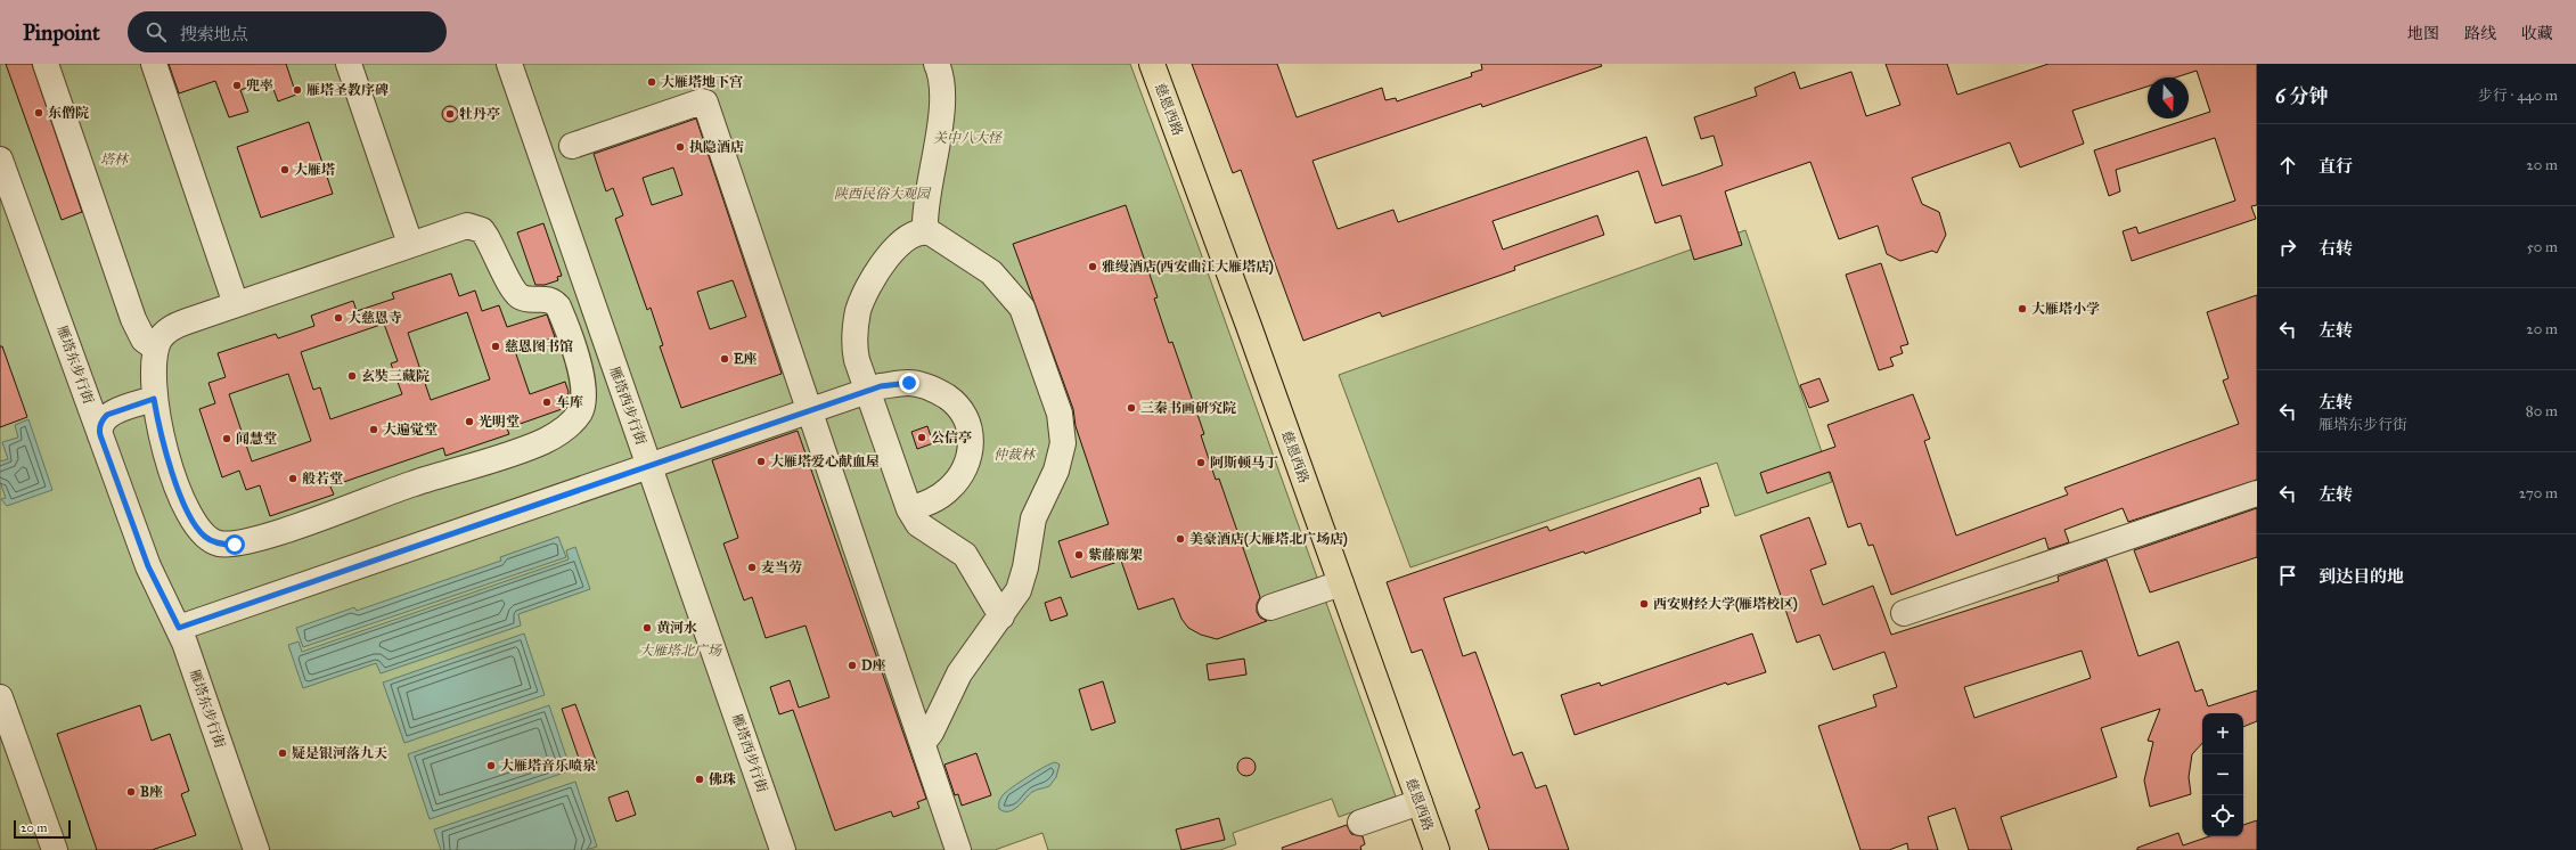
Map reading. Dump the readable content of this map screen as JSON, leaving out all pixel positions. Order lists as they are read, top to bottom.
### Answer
{
  "streets": {
    "main road": ["慈恩西路"],
    "street": ["雁塔东步行街", "雁塔西步行街"]
  },
  "parks": [
    "关中八大怪",
    "塔林",
    "陕西民俗大观园",
    "仲裁林",
    "大雁塔北广场"
  ],
  "places": [
    "大雁塔地下宫",
    "兜率",
    "雁塔圣教序碑",
    "东僧院",
    "牡丹亭",
    "执隐酒店",
    "大雁塔",
    "雅缦酒店(西安曲江大雁塔店)",
    "大雁塔小学",
    "大慈恩寺",
    "慈恩图书馆",
    "E座",
    "玄奘三藏院",
    "车库",
    "三秦书画研究院",
    "光明堂",
    "大遍觉堂",
    "公信亭",
    "闻慧堂",
    "大雁塔爱心献血屋",
    "阿斯顿马丁",
    "般若堂",
    "美豪酒店(大雁塔北广场店)",
    "紫藤廊架",
    "麦当劳",
    "西安财经大学(雁塔校区)",
    "黄河水",
    "D座",
    "疑是银河落九天",
    "大雁塔音乐喷泉",
    "佛珠",
    "B座"
  ],
  "scale_bar": "20 m",
  "north": "bottom",
  "page": {
    "header": "Pinpoint",
    "search": "搜索地点",
    "nav": ["地图", "路线", "收藏"],
    "heading": ["6 分钟", "步行 · 440 m"],
    "list": [
      ["直行", "20 m"],
      ["右转", "50 m"],
      ["左转", "20 m"],
      ["左转", "雁塔东步行街", "80 m"],
      ["左转", "270 m"],
      "到达目的地"
    ],
    "map_buttons": ["+", "−"],
    "scale": "20 m"
  }
}
